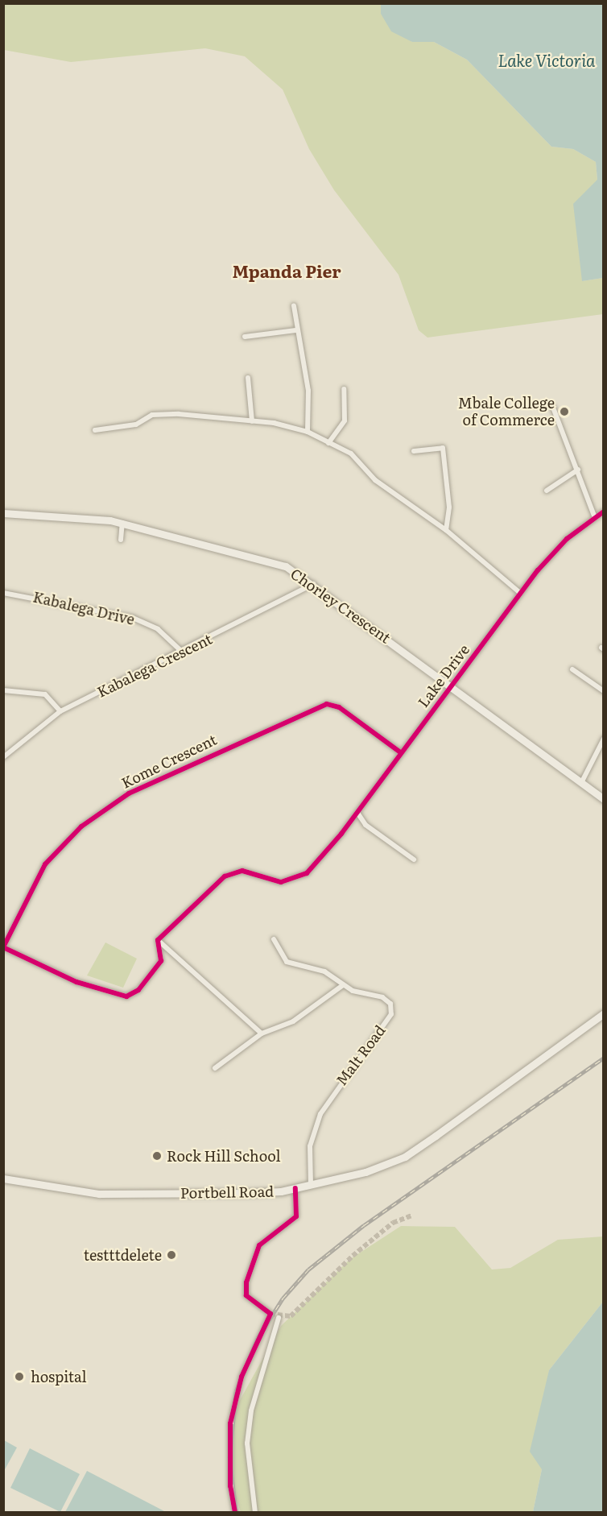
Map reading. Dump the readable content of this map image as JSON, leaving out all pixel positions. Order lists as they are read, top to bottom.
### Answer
{
  "streets": {
    "main road": ["Chorley Crescent", "Portbell Road"],
    "street": [
      "Kabalega Drive",
      "Kabalega Crescent",
      "Lake Drive",
      "Kome Crescent",
      "Malt Road"
    ]
  },
  "crossings": [
    ["Chorley Crescent", "Kabalega Crescent"],
    ["Chorley Crescent", "Lake Drive"],
    ["Kabalega Drive", "Kabalega Crescent"],
    ["Lake Drive", "Kome Crescent"],
    ["Malt Road", "Portbell Road"]
  ],
  "districts": ["Mpanda Pier"],
  "water": ["Lake Victoria"],
  "places": [
    "Mbale College of Commerce",
    "Rock Hill School",
    "testttdelete",
    "hospital"
  ]
}
